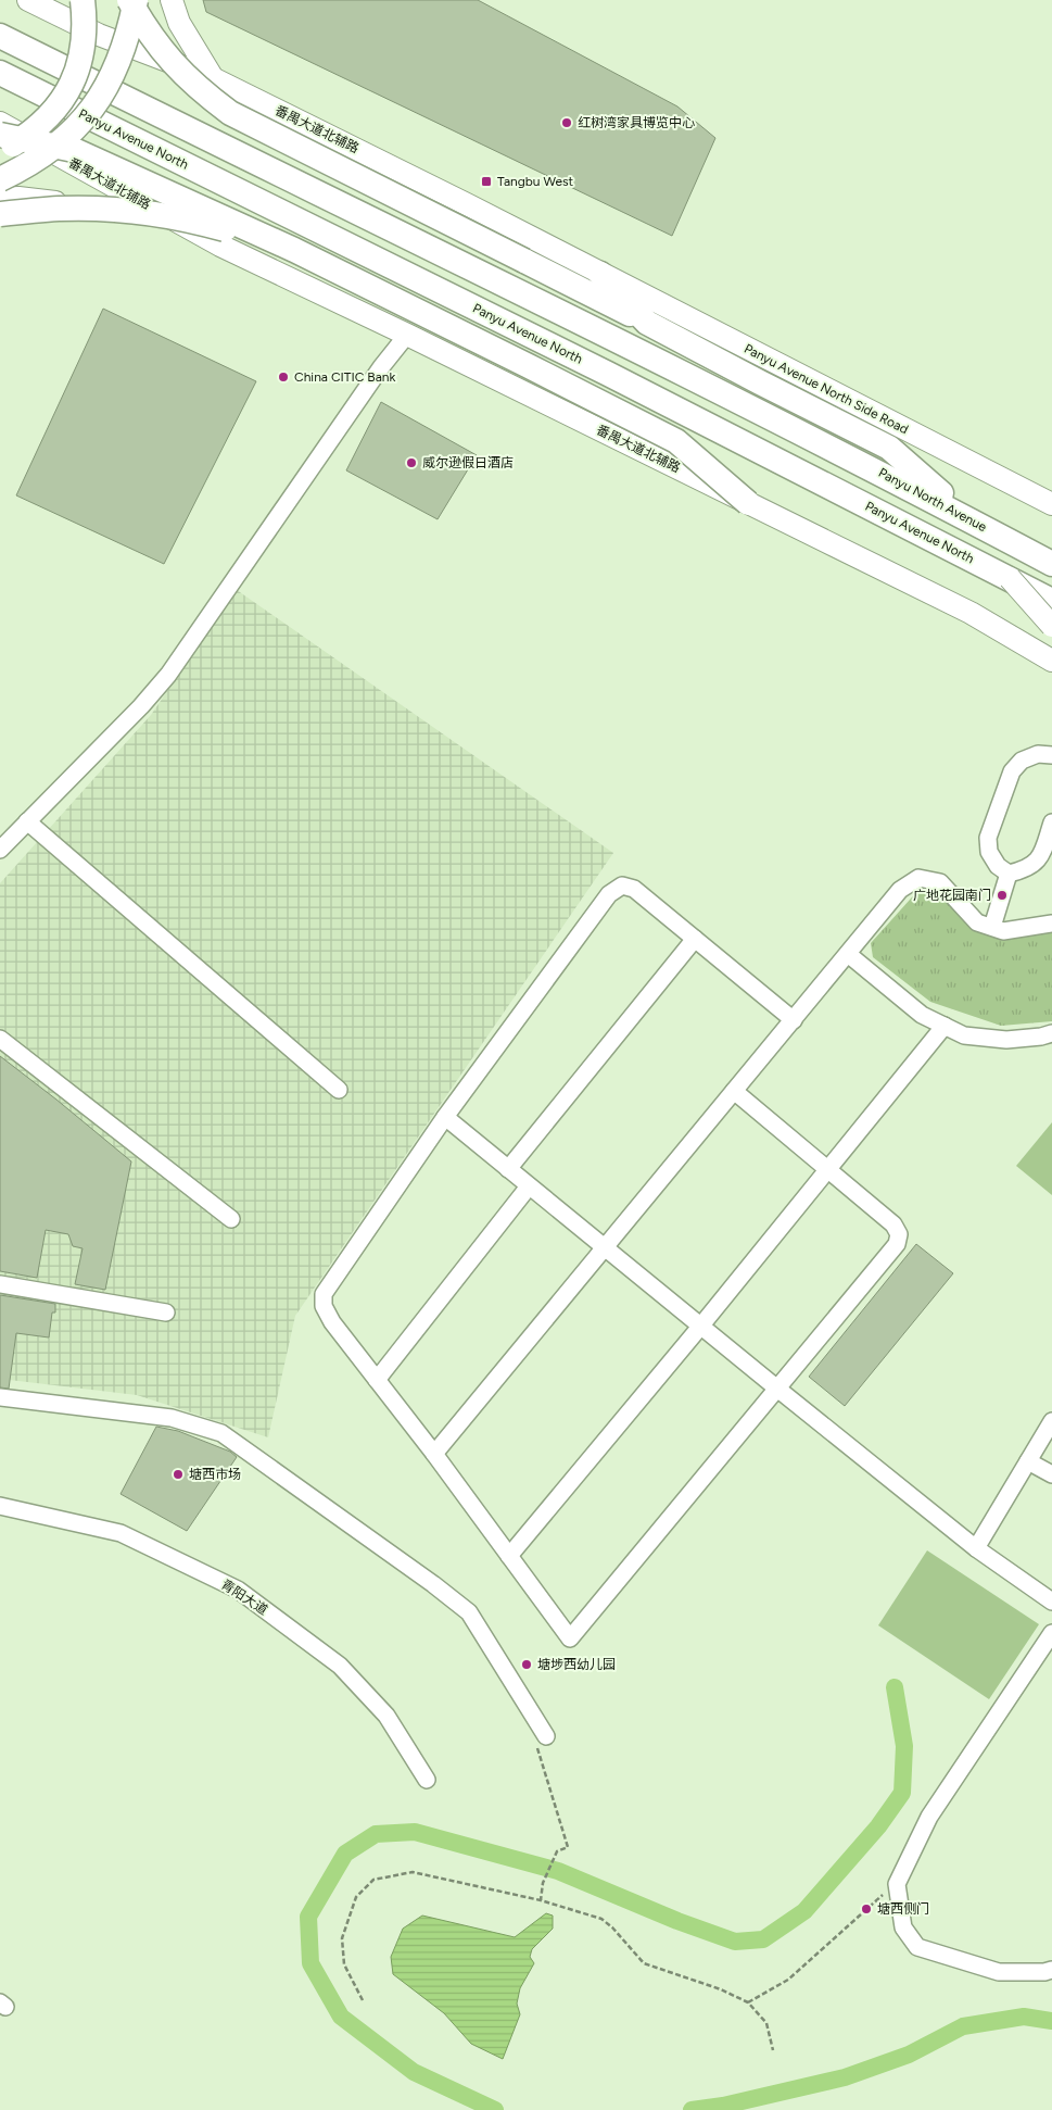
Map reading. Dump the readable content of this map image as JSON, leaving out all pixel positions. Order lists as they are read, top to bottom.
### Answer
{
  "streets": {
    "highway": ["Panyu Avenue North", "Panyu North Avenue"],
    "main road": ["番禺大道北辅路", "番禺大道北铺路", "Panyu Avenue North Side Road"],
    "street": ["青阳大道"]
  },
  "crossings": [
    ["番禺大道北辅路", "番禺大道北铺路"],
    ["番禺大道北辅路", "Panyu Avenue North Side Road"]
  ],
  "places": {
    "other": [
      "红树湾家具博览中心",
      "China CITIC Bank",
      "威尔逊假日酒店",
      "广地花园南门",
      "塘西市场",
      "塘埗西幼儿园",
      "塘西侧门"
    ],
    "transit": ["Tangbu West"]
  }
}
